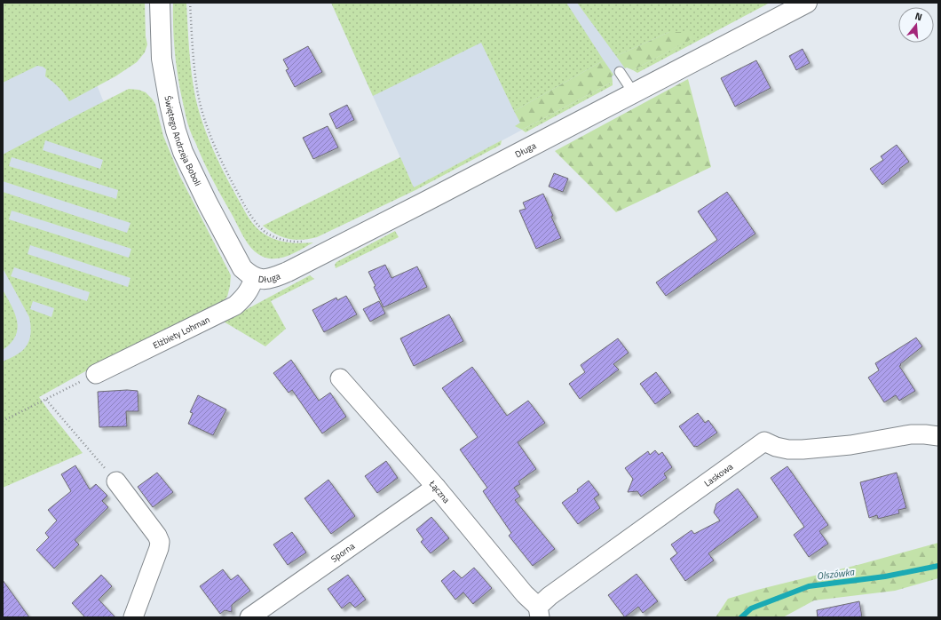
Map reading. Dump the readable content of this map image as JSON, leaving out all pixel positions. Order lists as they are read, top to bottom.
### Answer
{
  "streets": {
    "street": [
      "Świętego Andrzeja Boboli",
      "Długa",
      "Elżbiety Lohman",
      "Laskowa",
      "Łączna",
      "Sporna"
    ]
  },
  "crossings": [
    ["Świętego Andrzeja Boboli", "Długa"],
    ["Świętego Andrzeja Boboli", "Elżbiety Lohman"],
    ["Długa", "Elżbiety Lohman"],
    ["Laskowa", "Łączna"],
    ["Łączna", "Sporna"]
  ],
  "water": ["Olszówka"],
  "north": "top"
}
